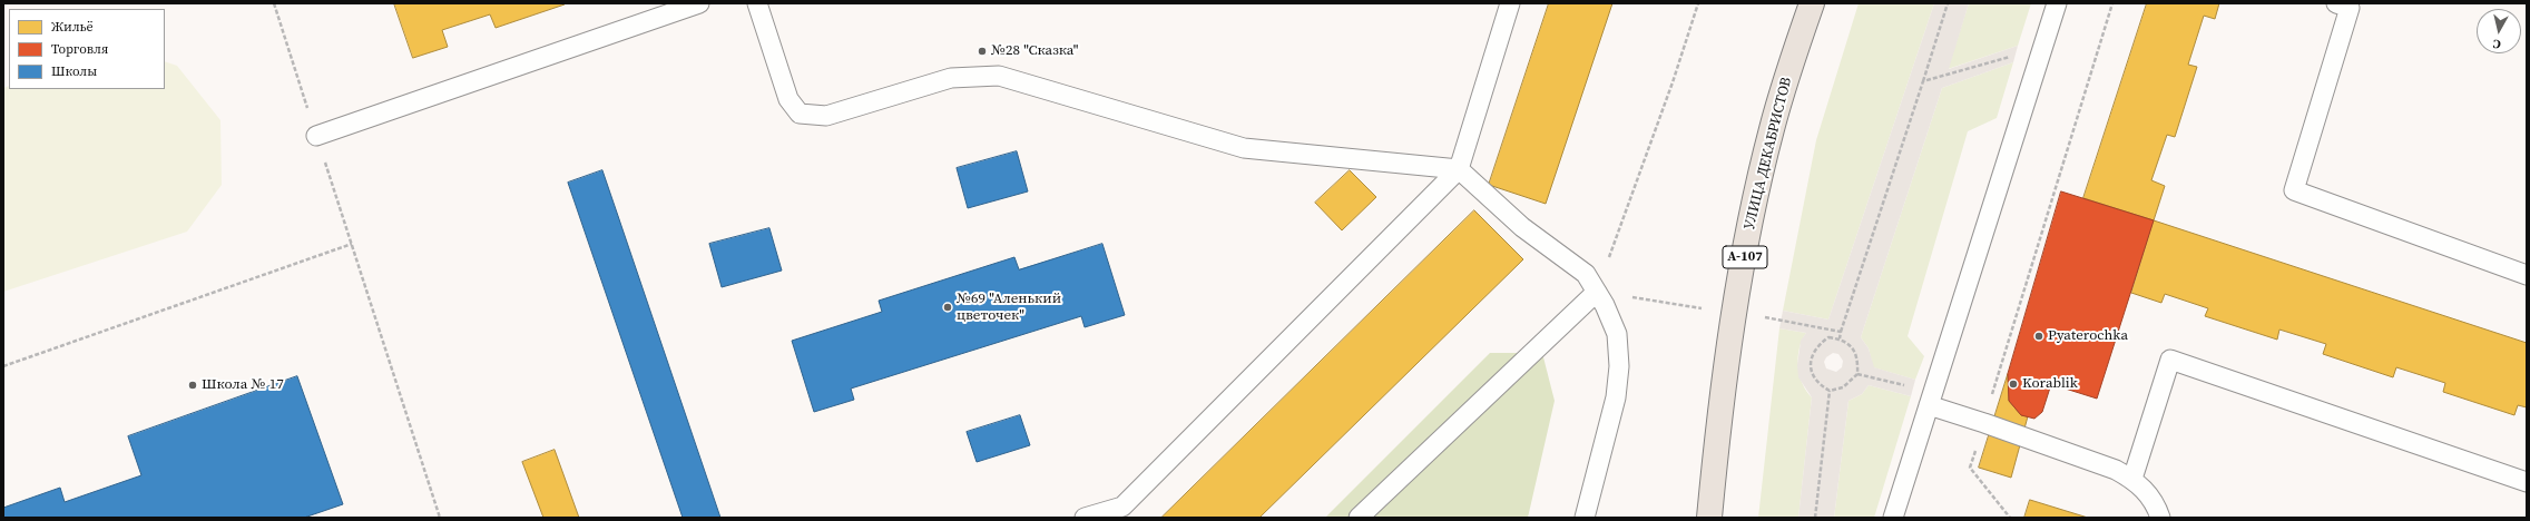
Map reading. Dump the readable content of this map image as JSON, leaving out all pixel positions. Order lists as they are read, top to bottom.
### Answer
{
  "streets": {
    "main road": ["УЛИЦА ДЕКАБРИСТОВ", "А-107"]
  },
  "places": [
    "№28 \"Сказка\"",
    "№69 \"Аленький цветочек\"",
    "Pyaterochka",
    "Korablik",
    "Школа № 17"
  ],
  "legend": ["Жильё", "Торговля", "Школы"],
  "north": "bottom"
}
